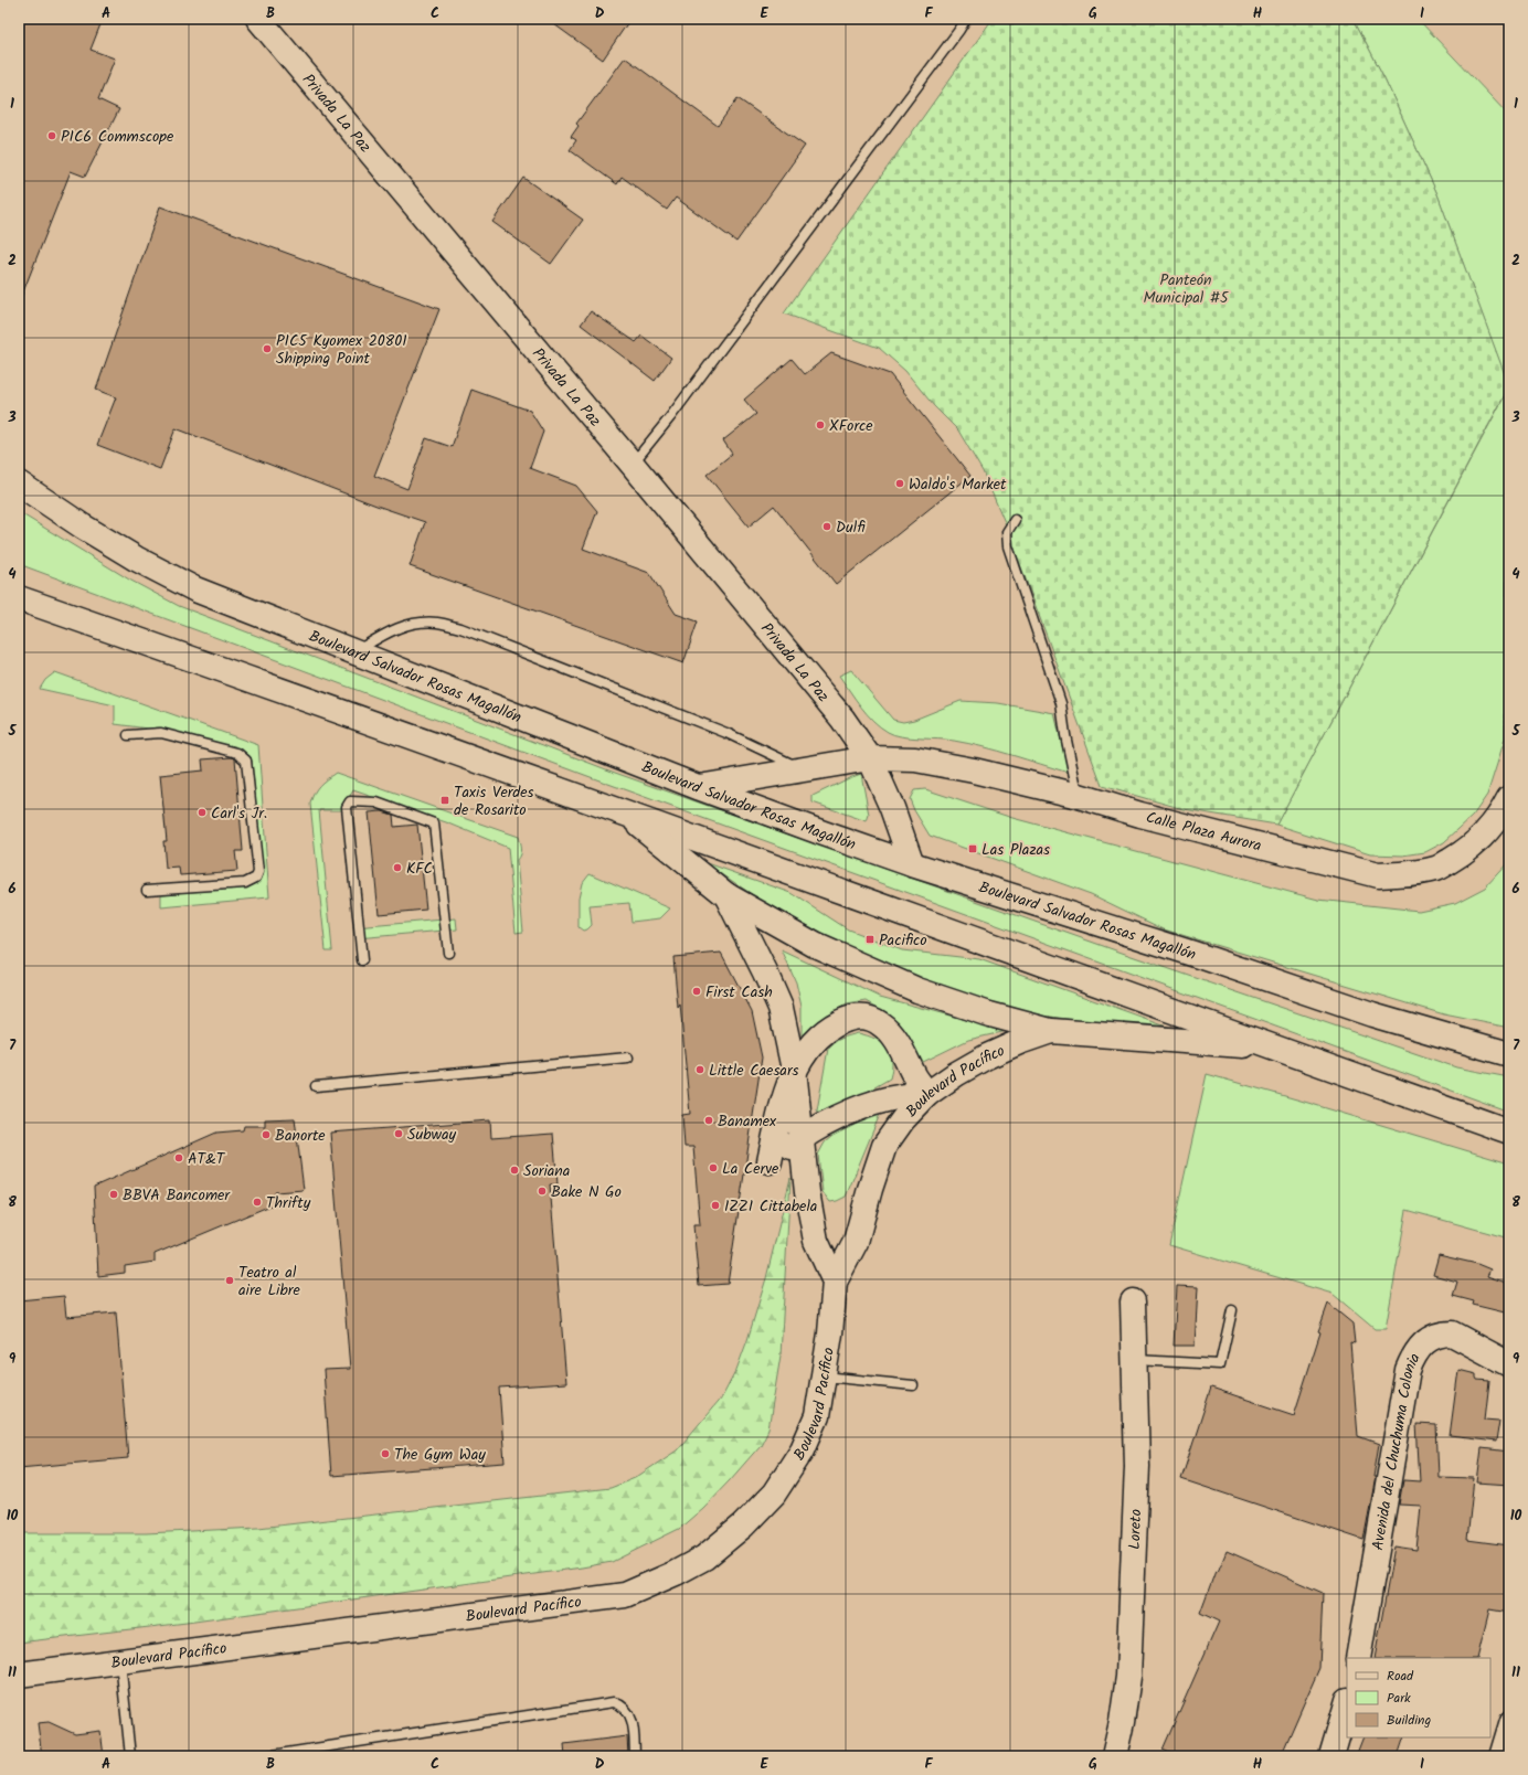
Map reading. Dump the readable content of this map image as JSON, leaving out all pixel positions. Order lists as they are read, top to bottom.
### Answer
{
  "streets": {
    "main road": [
      "Privada La Paz",
      "Boulevard Salvador Rosas Magallón",
      "Calle Plaza Aurora",
      "Boulevard Pacífico",
      "Avenida del Chuchuma Colonia",
      "Loreto"
    ]
  },
  "crossings": [
    ["Privada La Paz", "Boulevard Salvador Rosas Magallón"],
    ["Privada La Paz", "Calle Plaza Aurora"],
    ["Boulevard Salvador Rosas Magallón", "Calle Plaza Aurora"]
  ],
  "parks": ["Panteón Municipal #5"],
  "places": {
    "other": [
      "PIC6 Commscope",
      "PIC5 Kyomex 20801 Shipping Point",
      "XForce",
      "Waldo's Market",
      "Dulfi",
      "Carl's Jr.",
      "KFC",
      "First Cash",
      "Little Caesars",
      "Banamex",
      "Subway",
      "Banorte",
      "AT&T",
      "La Cerve",
      "Soriana",
      "Bake N Go",
      "BBVA Bancomer",
      "Thrifty",
      "IZZI Cittabela",
      "Teatro al aire Libre",
      "The Gym Way"
    ],
    "transit": ["Taxis Verdes de Rosarito", "Las Plazas", "Pacifico"]
  },
  "legend": ["Road", "Park", "Building"],
  "grid": {
    "columns": [
      "A",
      "B",
      "C",
      "D",
      "E",
      "F",
      "G",
      "H",
      "I"
    ],
    "rows": [
      "1",
      "2",
      "3",
      "4",
      "5",
      "6",
      "7",
      "8",
      "9",
      "10",
      "11"
    ]
  }
}
